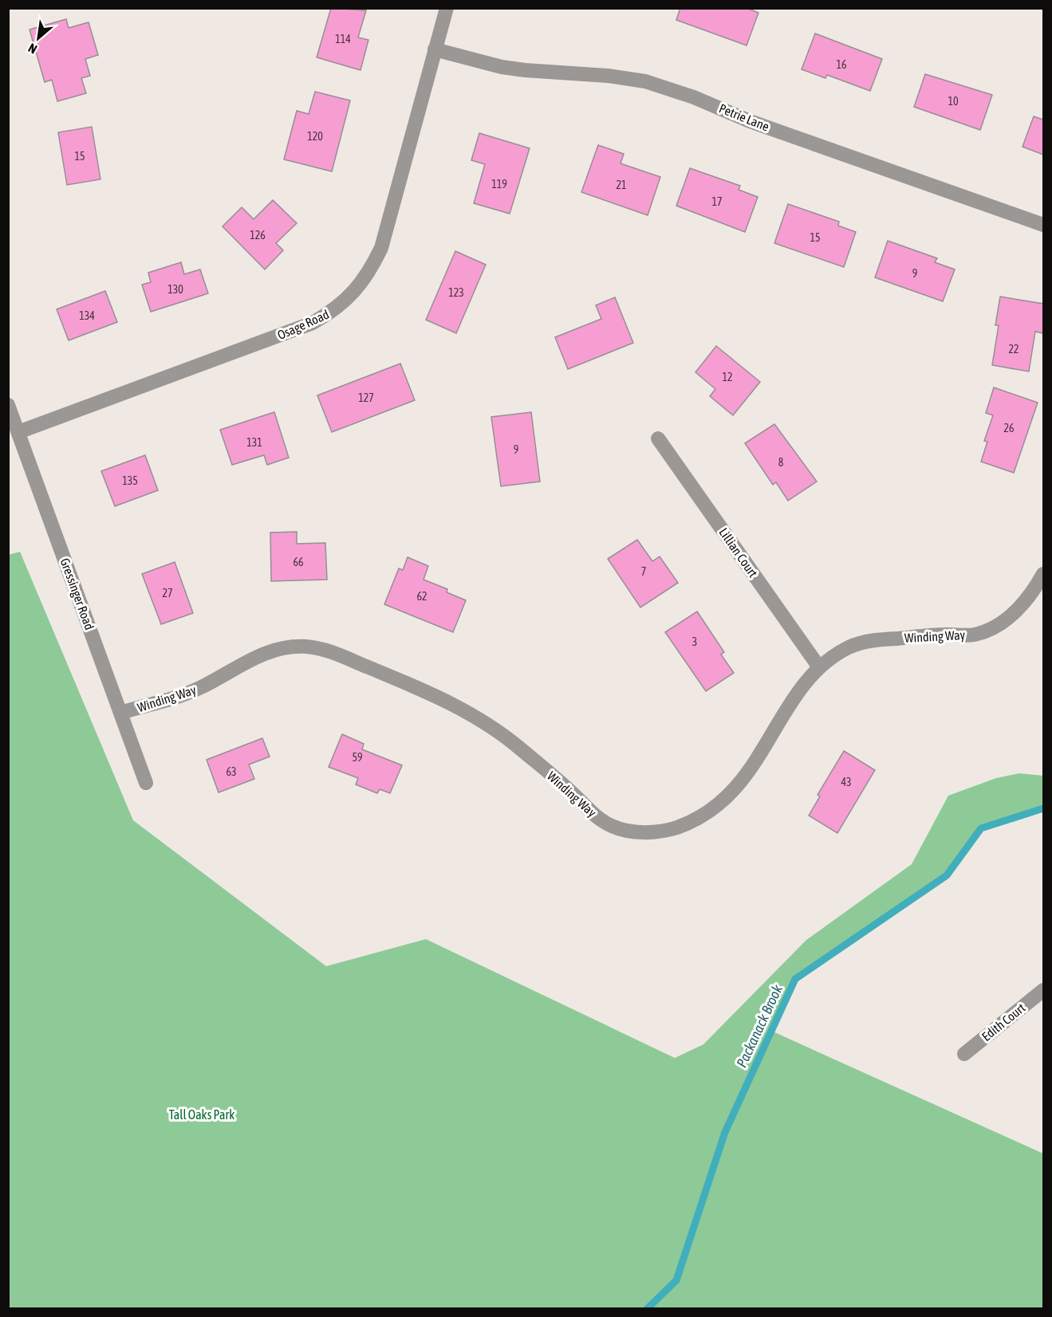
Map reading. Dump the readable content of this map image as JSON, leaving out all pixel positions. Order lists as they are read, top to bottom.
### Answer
{
  "streets": {
    "street": [
      "Petrie Lane",
      "Osage Road",
      "Lillian Court",
      "Gressinger Road",
      "Winding Way",
      "Edith Court"
    ]
  },
  "crossings": [
    ["Petrie Lane", "Osage Road"],
    ["Osage Road", "Gressinger Road"],
    ["Lillian Court", "Winding Way"],
    ["Gressinger Road", "Winding Way"]
  ],
  "water": ["Packanack Brook"],
  "parks": ["Tall Oaks Park"],
  "house_numbers": [
    "114",
    "16",
    "10",
    "120",
    "15",
    "119",
    "21",
    "17",
    "126",
    "15",
    "9",
    "130",
    "123",
    "134",
    "22",
    "12",
    "127",
    "26",
    "131",
    "9",
    "8",
    "135",
    "66",
    "7",
    "27",
    "62",
    "3",
    "59",
    "63",
    "43"
  ],
  "north": "bottom left"
}
